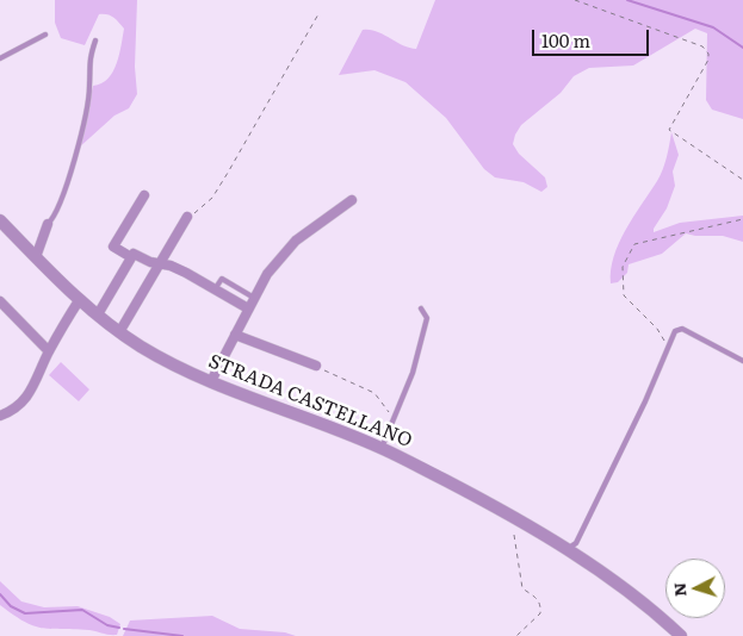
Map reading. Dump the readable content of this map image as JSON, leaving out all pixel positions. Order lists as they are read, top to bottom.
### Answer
{
  "streets": {
    "street": ["STRADA CASTELLANO"]
  },
  "scale_bar": "100 m",
  "north": "left"
}
